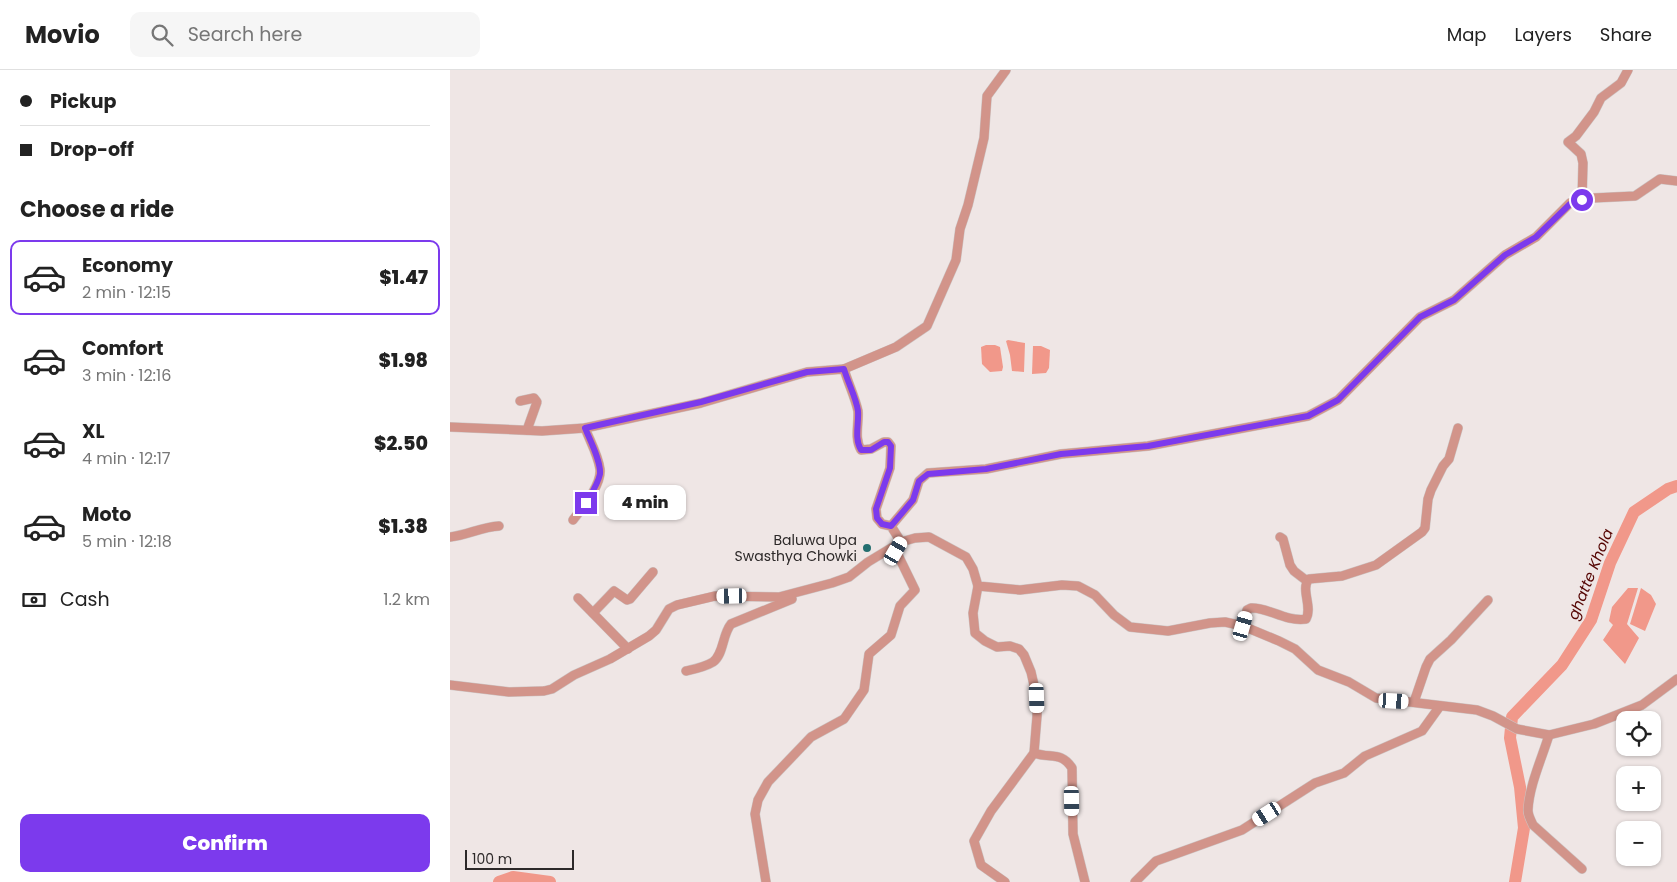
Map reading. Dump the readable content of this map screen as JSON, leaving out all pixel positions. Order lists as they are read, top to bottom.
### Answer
{
  "water": ["ghatte Khola"],
  "places": ["Baluwa Upa Swasthya Chowki"],
  "scale_bar": "100 m",
  "page": {
    "header": "Movio",
    "search": "Search here",
    "nav": ["Map", "Layers", "Share"],
    "banner": ["Pickup", "Drop-off"],
    "heading": "Choose a ride",
    "list": [
      {
        "name": "Economy",
        "note": "2 min · 12:15",
        "value": "$1.47"
      },
      {
        "name": "Comfort",
        "note": "3 min · 12:16",
        "value": "$1.98"
      },
      {
        "name": "XL",
        "note": "4 min · 12:17",
        "value": "$2.50"
      },
      {
        "name": "Moto",
        "note": "5 min · 12:18",
        "value": "$1.38"
      }
    ],
    "bubble": "4 min",
    "pay": ["Cash", "1.2 km"],
    "map_buttons": ["+", "−"],
    "buttons": "Confirm",
    "scale": "100 m"
  }
}
